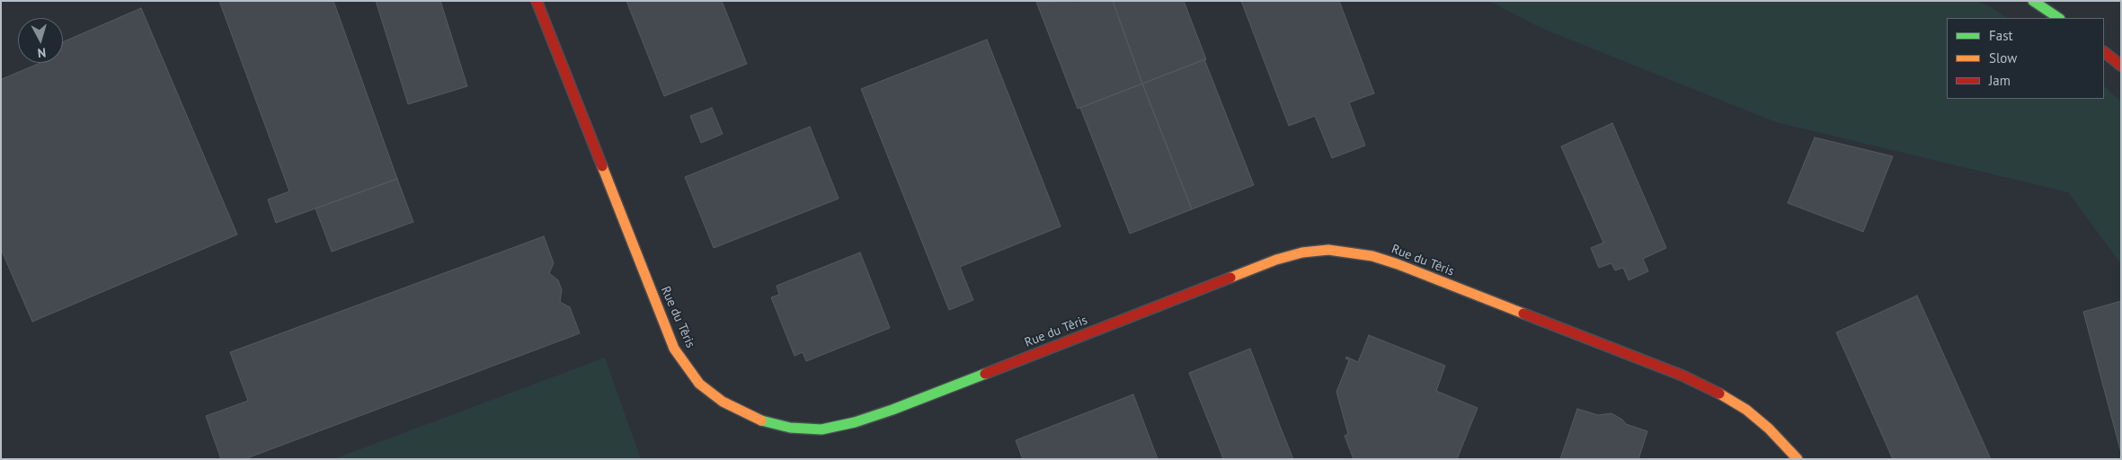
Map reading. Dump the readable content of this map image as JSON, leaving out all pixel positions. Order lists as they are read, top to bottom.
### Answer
{
  "streets": {
    "street": ["Rue du Têris"]
  },
  "legend": ["Fast", "Slow", "Jam"],
  "north": "bottom"
}
